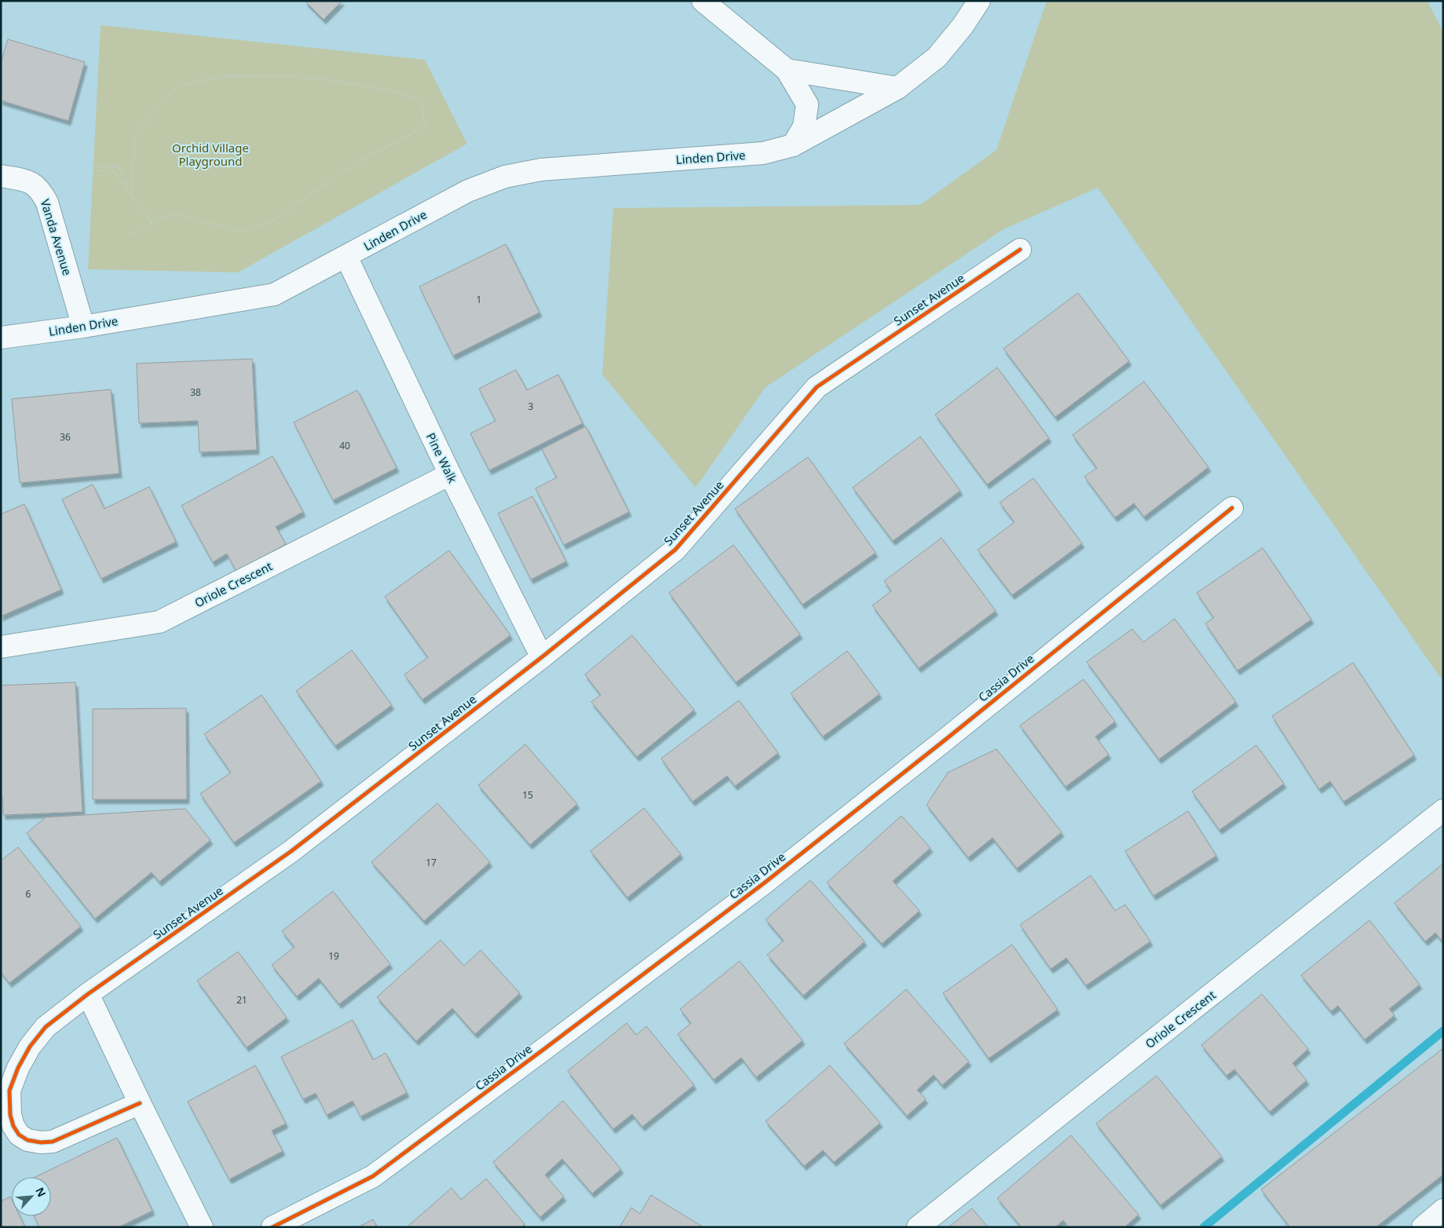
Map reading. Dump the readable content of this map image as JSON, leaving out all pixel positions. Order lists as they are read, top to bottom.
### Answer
{
  "streets": {
    "street": [
      "Linden Drive",
      "Vanda Avenue",
      "Sunset Avenue",
      "Pine Walk",
      "Oriole Crescent",
      "Cassia Drive"
    ]
  },
  "crossings": [
    ["Linden Drive", "Vanda Avenue"],
    ["Linden Drive", "Pine Walk"],
    ["Sunset Avenue", "Pine Walk"],
    ["Pine Walk", "Oriole Crescent"]
  ],
  "parks": ["Orchid Village Playground"],
  "house_numbers": [
    "1",
    "38",
    "3",
    "36",
    "40",
    "15",
    "17",
    "6",
    "19",
    "21"
  ],
  "north": "top right"
}
